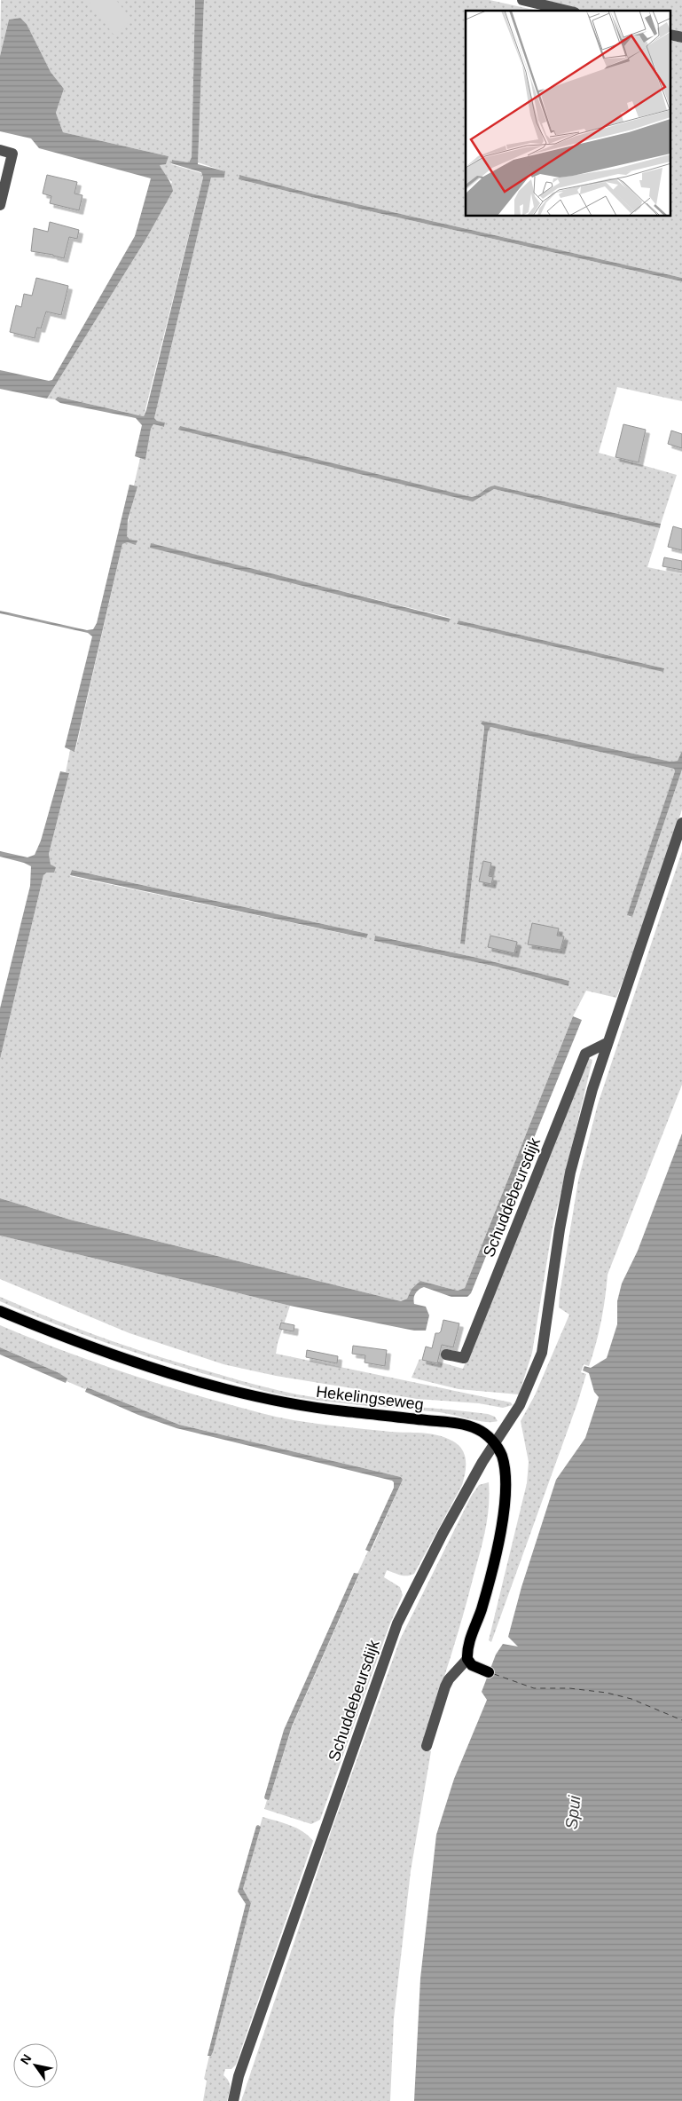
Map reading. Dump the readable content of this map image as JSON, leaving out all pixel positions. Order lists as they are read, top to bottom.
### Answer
{
  "streets": {
    "main road": ["Hekelingseweg"],
    "street": ["Schuddebeursdijk"]
  },
  "crossings": [
    ["Schuddebeursdijk", "Hekelingseweg"]
  ],
  "water": ["Spui"],
  "north": "top left"
}
